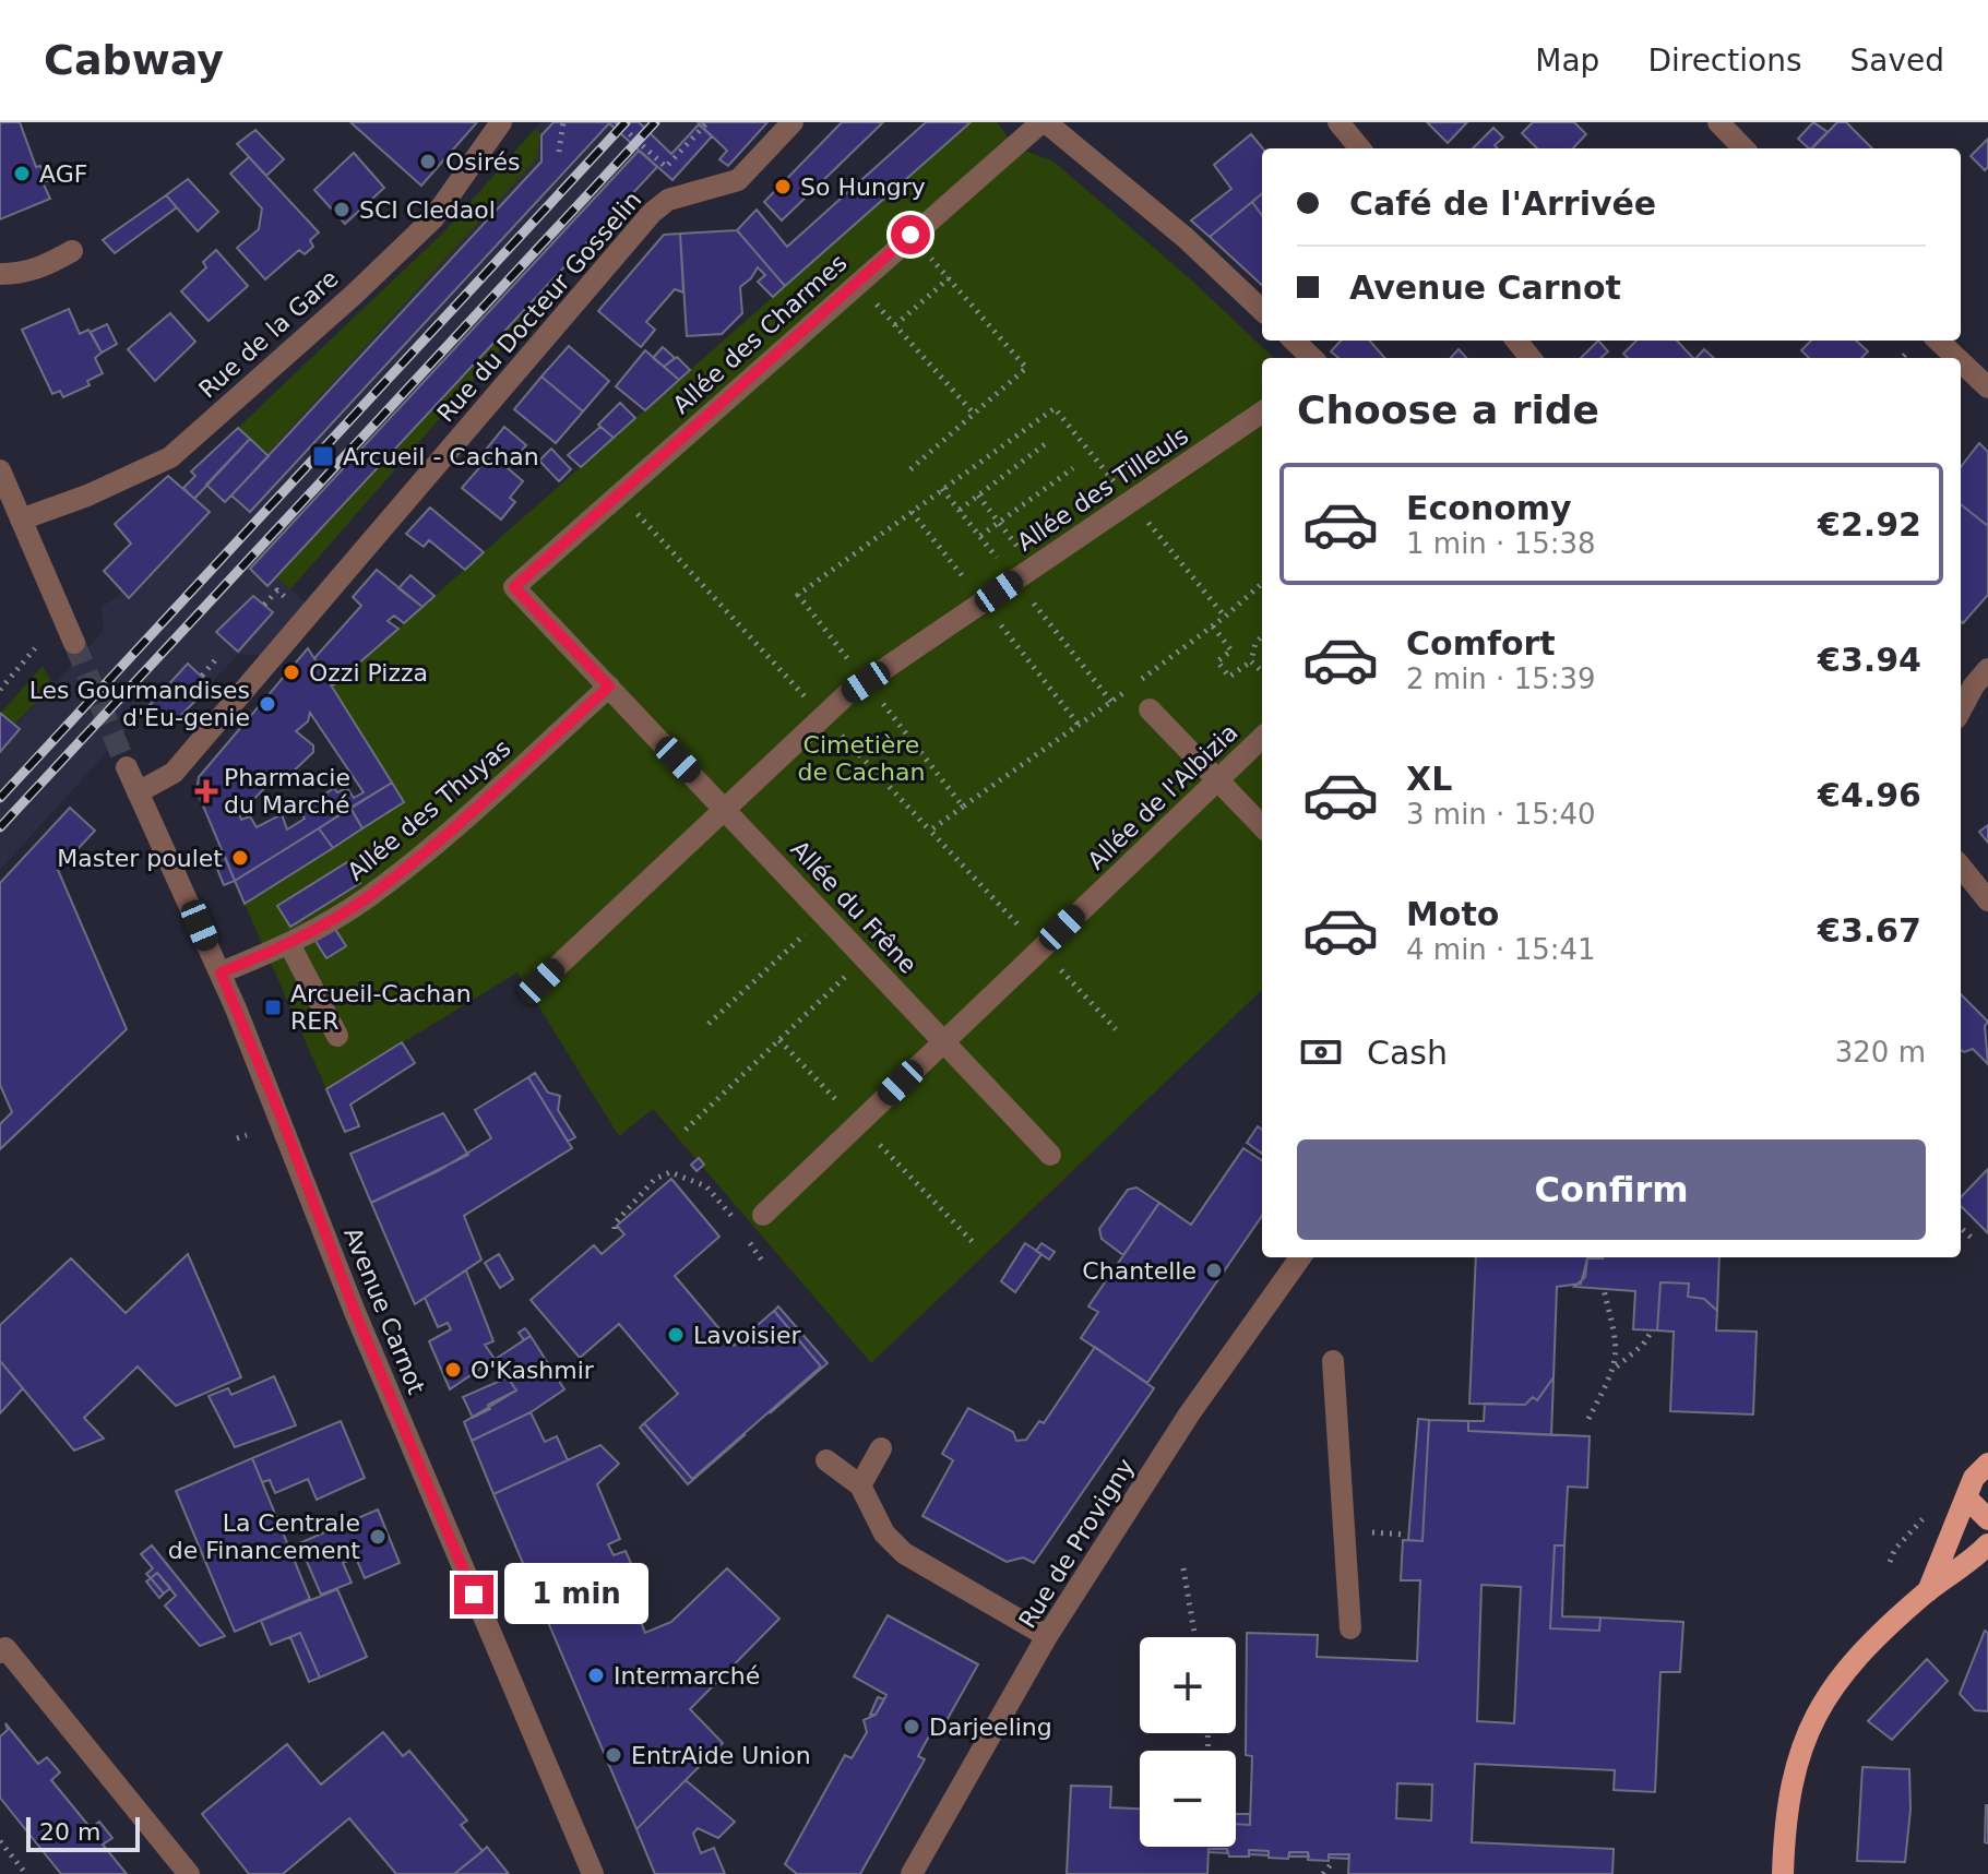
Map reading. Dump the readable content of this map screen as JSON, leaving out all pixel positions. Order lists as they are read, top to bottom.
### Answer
{
  "streets": {
    "street": [
      "Rue du Docteur Gosselin",
      "Rue de la Gare",
      "Allée des Charmes",
      "Allée des Tilleuls",
      "Allée de l'Albizia",
      "Allée des Thuyas",
      "Allée du Frêne",
      "Avenue Carnot",
      "Rue de Provigny"
    ]
  },
  "crossings": [
    ["Rue du Docteur Gosselin", "Avenue Carnot"],
    ["Allée des Charmes", "Allée du Frêne"],
    ["Allée des Tilleuls", "Allée du Frêne"],
    ["Allée de l'Albizia", "Allée du Frêne"],
    ["Allée des Thuyas", "Allée du Frêne"],
    ["Allée des Thuyas", "Avenue Carnot"]
  ],
  "parks": ["Cimetière de Cachan"],
  "places": {
    "other": [
      "Osirés",
      "AGF",
      "So Hungry",
      "SCI Cledaol",
      "Ozzi Pizza",
      "Les Gourmandises d'Eu-genie",
      "Master poulet",
      "Chantelle",
      "Lavoisier",
      "O'Kashmir",
      "La Centrale de Financement",
      "Intermarché",
      "Darjeeling",
      "EntrAide Union"
    ],
    "transit": ["Arcueil - Cachan", "Arcueil-Cachan RER"],
    "health": ["Pharmacie du Marché"]
  },
  "scale_bar": "20 m",
  "page": {
    "header": "Cabway",
    "nav": ["Map", "Directions", "Saved"],
    "banner": ["Café de l'Arrivée", "Avenue Carnot"],
    "heading": "Choose a ride",
    "list": [
      {
        "name": "Economy",
        "note": "1 min · 15:38",
        "value": "€2.92"
      },
      {
        "name": "Comfort",
        "note": "2 min · 15:39",
        "value": "€3.94"
      },
      {
        "name": "XL",
        "note": "3 min · 15:40",
        "value": "€4.96"
      },
      {
        "name": "Moto",
        "note": "4 min · 15:41",
        "value": "€3.67"
      }
    ],
    "pay": ["Cash", "320 m"],
    "buttons": "Confirm",
    "bubble": "1 min",
    "map_buttons": ["+", "−"],
    "scale": "20 m"
  }
}
